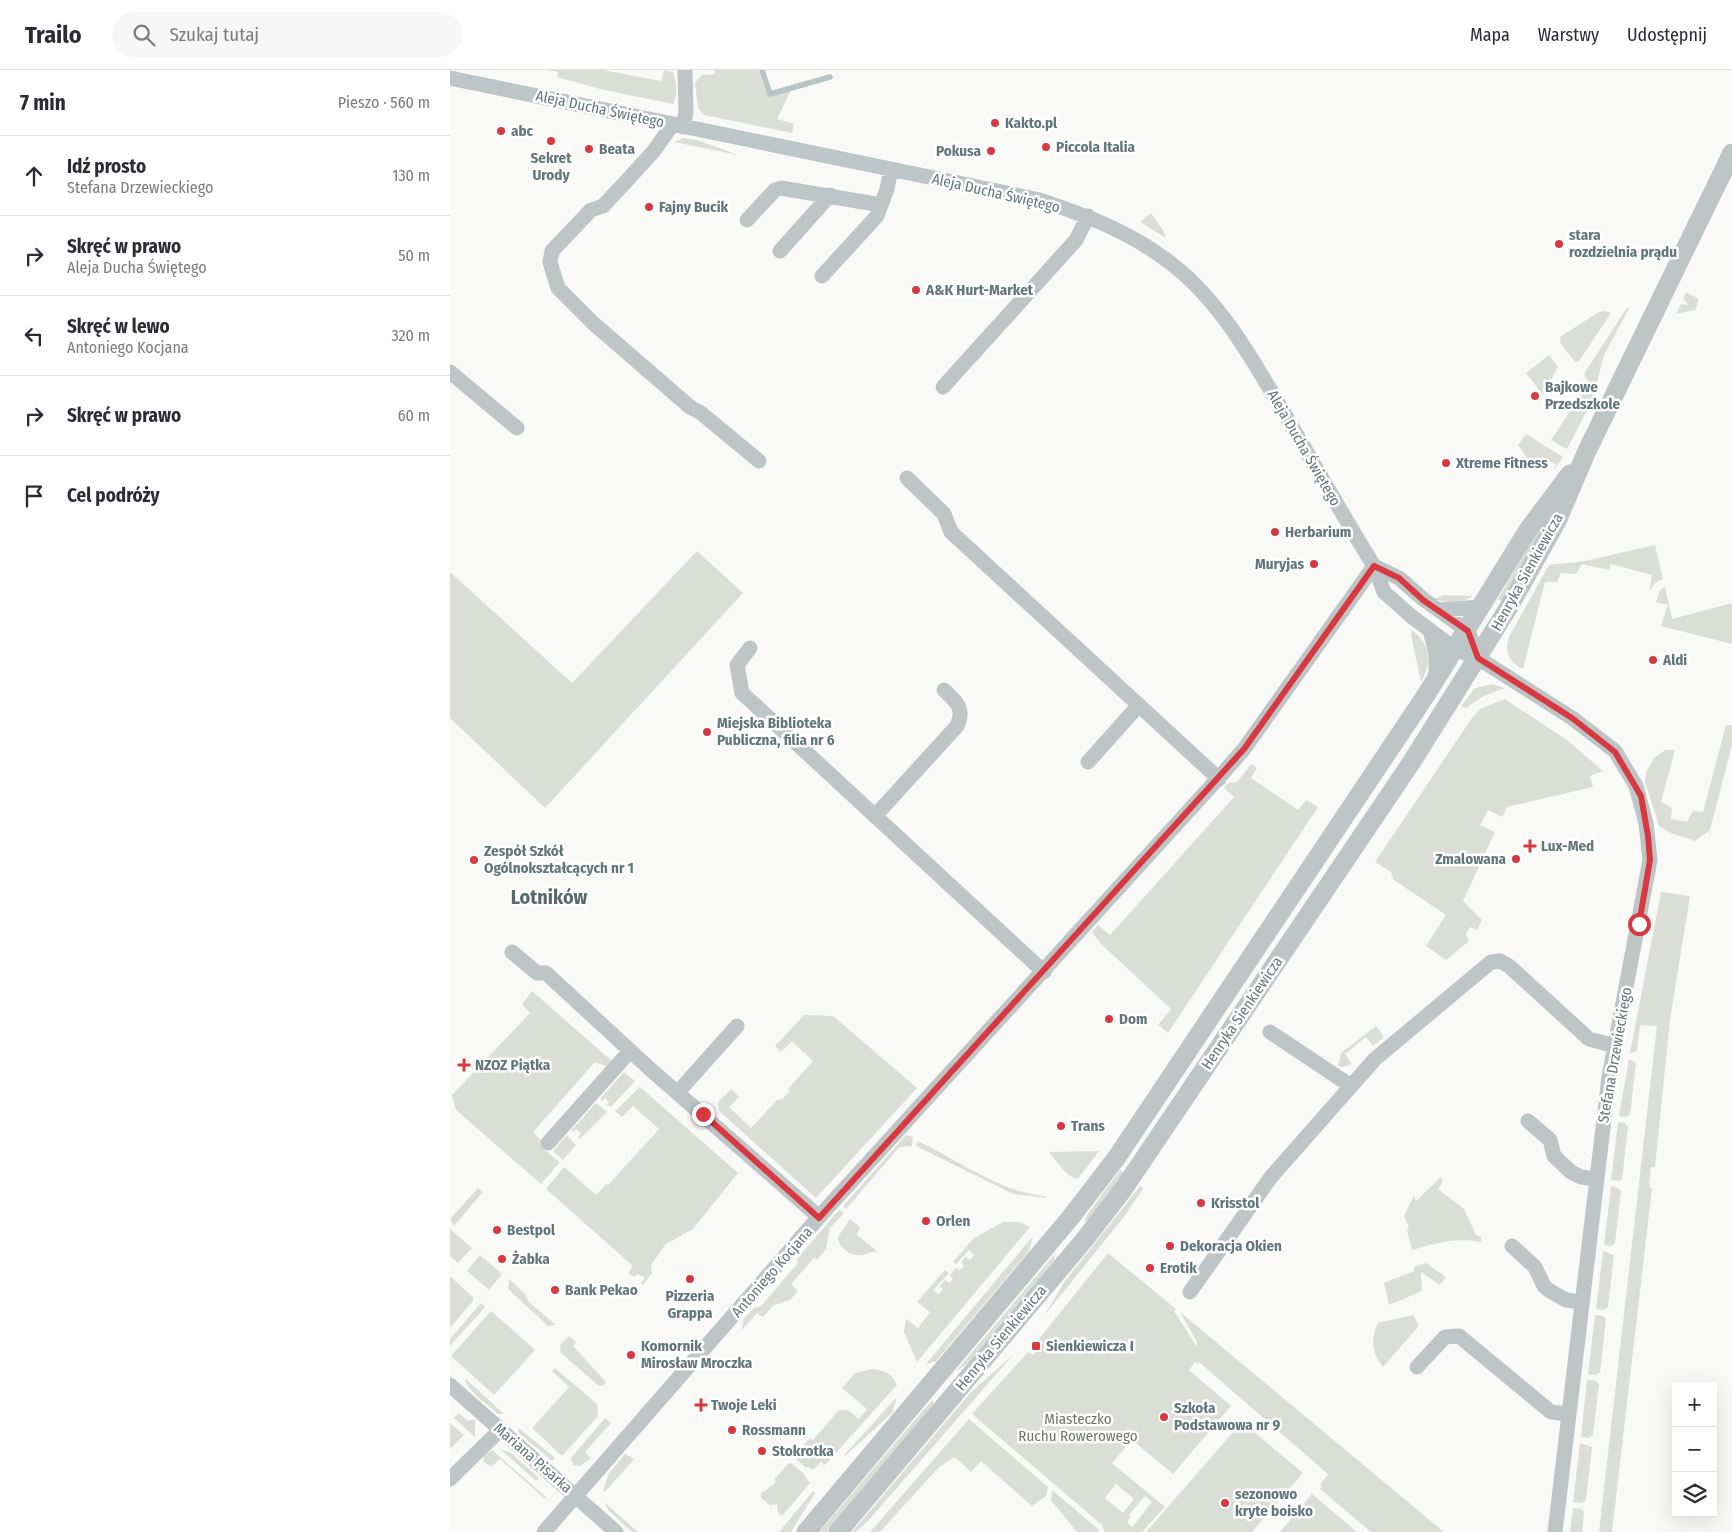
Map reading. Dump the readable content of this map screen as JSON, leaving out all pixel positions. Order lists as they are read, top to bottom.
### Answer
{
  "streets": {
    "street": [
      "Aleja Ducha Świętego",
      "Henryka Sienkiewicza",
      "Stefana Drzewieckiego",
      "Antoniego Kocjana",
      "Mariana Pisarka"
    ]
  },
  "crossings": [
    ["Aleja Ducha Świętego", "Henryka Sienkiewicza"],
    ["Aleja Ducha Świętego", "Stefana Drzewieckiego"],
    ["Aleja Ducha Świętego", "Antoniego Kocjana"],
    ["Henryka Sienkiewicza", "Stefana Drzewieckiego"],
    ["Antoniego Kocjana", "Mariana Pisarka"]
  ],
  "districts": ["Lotników"],
  "parks": ["Miasteczko Ruchu Rowerowego"],
  "places": {
    "other": [
      "Kakto.pl",
      "abc",
      "Sekret Urody",
      "Piccola Italia",
      "Beata",
      "Pokusa",
      "Fajny Bucik",
      "stara rozdzielnia prądu",
      "A&K Hurt-Market",
      "Bajkowe Przedszkole",
      "Xtreme Fitness",
      "Herbarium",
      "Muryjas",
      "Aldi",
      "Miejska Biblioteka Publiczna, filia nr 6",
      "Zmalowana",
      "Zespół Szkół Ogólnokształcących nr 1",
      "Dom",
      "Trans",
      "Krisstol",
      "Orlen",
      "Bestpol",
      "Dekoracja Okien",
      "Żabka",
      "Erotik",
      "Pizzeria Grappa",
      "Bank Pekao",
      "Komornik Mirosław Mroczka",
      "Szkoła Podstawowa nr 9",
      "Rossmann",
      "Stokrotka",
      "sezonowo kryte boisko"
    ],
    "health": ["Lux-Med", "NZOZ Piątka", "Twoje Leki"],
    "transit": ["Sienkiewicza I"]
  },
  "page": {
    "header": "Trailo",
    "search": "Szukaj tutaj",
    "nav": ["Mapa", "Warstwy", "Udostępnij"],
    "heading": ["7 min", "Pieszo · 560 m"],
    "list": [
      ["Idź prosto", "Stefana Drzewieckiego", "130 m"],
      ["Skręć w prawo", "Aleja Ducha Świętego", "50 m"],
      ["Skręć w lewo", "Antoniego Kocjana", "320 m"],
      ["Skręć w prawo", "60 m"],
      "Cel podróży"
    ],
    "map_buttons": ["+", "−"]
  }
}
